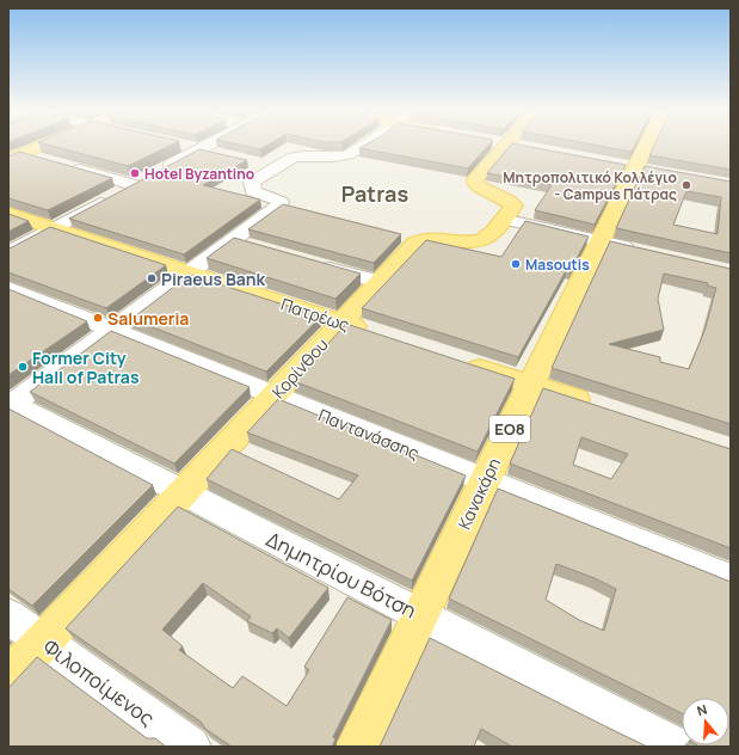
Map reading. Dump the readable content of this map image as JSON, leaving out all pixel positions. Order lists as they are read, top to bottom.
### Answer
{
  "streets": {
    "main road": [
      "Πατρέως",
      "Κορίνθου",
      "ΕΟ8",
      "Κανακάρη"
    ],
    "street": ["Παντανάσσης", "Δημητρίου Βότση", "Φιλοποίμενος"]
  },
  "crossings": [
    ["Πατρέως", "Κορίνθου"],
    ["Κορίνθου", "Παντανάσσης"],
    ["Κορίνθου", "Δημητρίου Βότση"],
    ["Κορίνθου", "Φιλοποίμενος"],
    ["Παντανάσσης", "Κανακάρη"],
    ["Κανακάρη", "Δημητρίου Βότση"]
  ],
  "districts": ["Patras"],
  "places": [
    "Hotel Byzantino",
    "Μητροπολιτικό Κολλέγιο - Campus Πάτρας",
    "Masoutis",
    "Piraeus Bank",
    "Salumeria",
    "Former City Hall of Patras"
  ],
  "north": "top"
}
